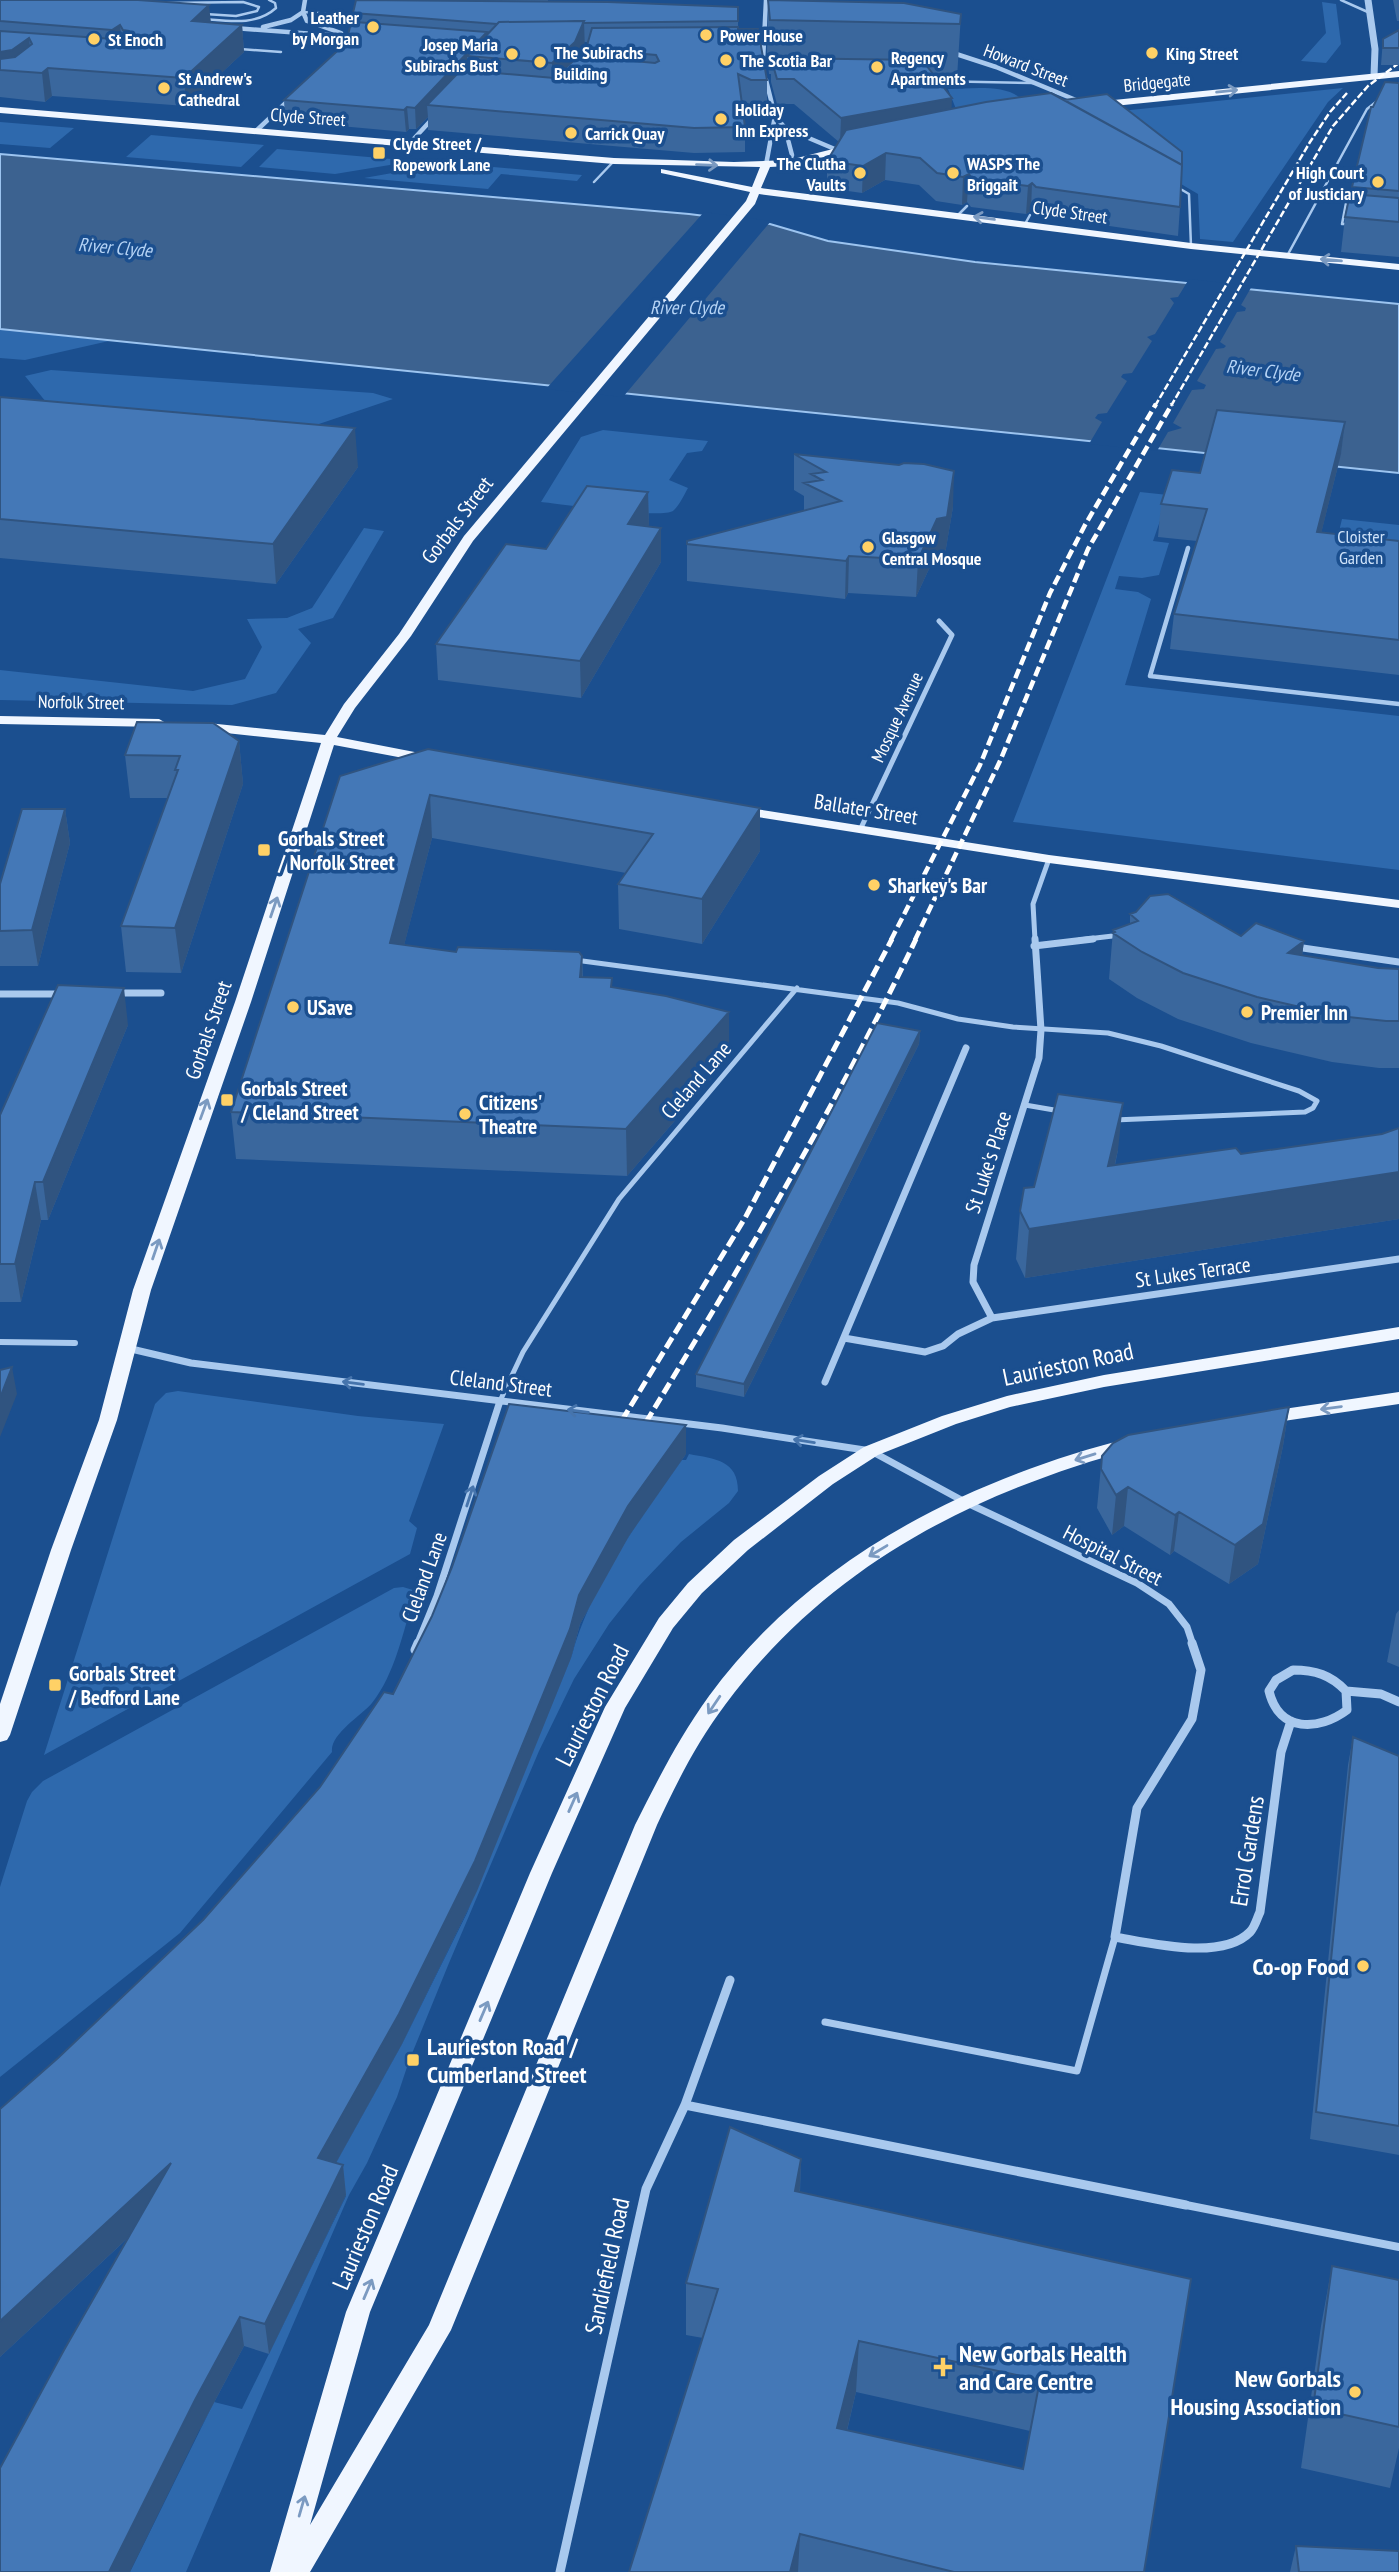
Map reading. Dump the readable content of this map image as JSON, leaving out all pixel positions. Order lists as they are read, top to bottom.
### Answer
{
  "streets": {
    "main road": [
      "Bridgegate",
      "Clyde Street",
      "Gorbals Street",
      "Norfolk Street",
      "Ballater Street",
      "Laurieston Road"
    ],
    "street": [
      "Howard Street",
      "Mosque Avenue",
      "Cleland Lane",
      "St Luke's Place",
      "St Lukes Terrace",
      "Cleland Street",
      "Hospital Street",
      "Errol Gardens",
      "Sandiefield Road"
    ]
  },
  "crossings": [
    ["Howard Street", "Bridgegate"],
    ["Clyde Street", "Gorbals Street"],
    ["Gorbals Street", "Norfolk Street"],
    ["Gorbals Street", "Cleland Street"],
    ["Mosque Avenue", "Ballater Street"],
    ["Ballater Street", "St Luke's Place"],
    ["Cleland Lane", "Cleland Street"],
    ["St Luke's Place", "St Lukes Terrace"],
    ["Laurieston Road", "Cleland Street"],
    ["Laurieston Road", "Hospital Street"],
    ["Cleland Street", "Hospital Street"],
    ["Hospital Street", "Errol Gardens"]
  ],
  "one_way": ["Bridgegate", "Gorbals Street", "Cleland Street"],
  "water": ["River Clyde"],
  "parks": ["Cloister Garden"],
  "places": {
    "other": [
      "Leather by Morgan",
      "Power House",
      "St Enoch",
      "King Street",
      "Josep Maria Subirachs Bust",
      "The Scotia Bar",
      "The Subirachs Building",
      "Regency Apartments",
      "St Andrew's Cathedral",
      "Holiday Inn Express",
      "Carrick Quay",
      "The Clutha Vaults",
      "WASPS The Briggait",
      "High Court of Justiciary",
      "Glasgow Central Mosque",
      "Sharkey's Bar",
      "USave",
      "Premier Inn",
      "Citizens' Theatre",
      "Co-op Food",
      "New Gorbals Housing Association"
    ],
    "transit": [
      "Clyde Street / Ropework Lane",
      "Gorbals Street / Norfolk Street",
      "Gorbals Street / Cleland Street",
      "Gorbals Street / Bedford Lane",
      "Laurieston Road / Cumberland Street"
    ],
    "health": ["New Gorbals Health and Care Centre"]
  }
}
